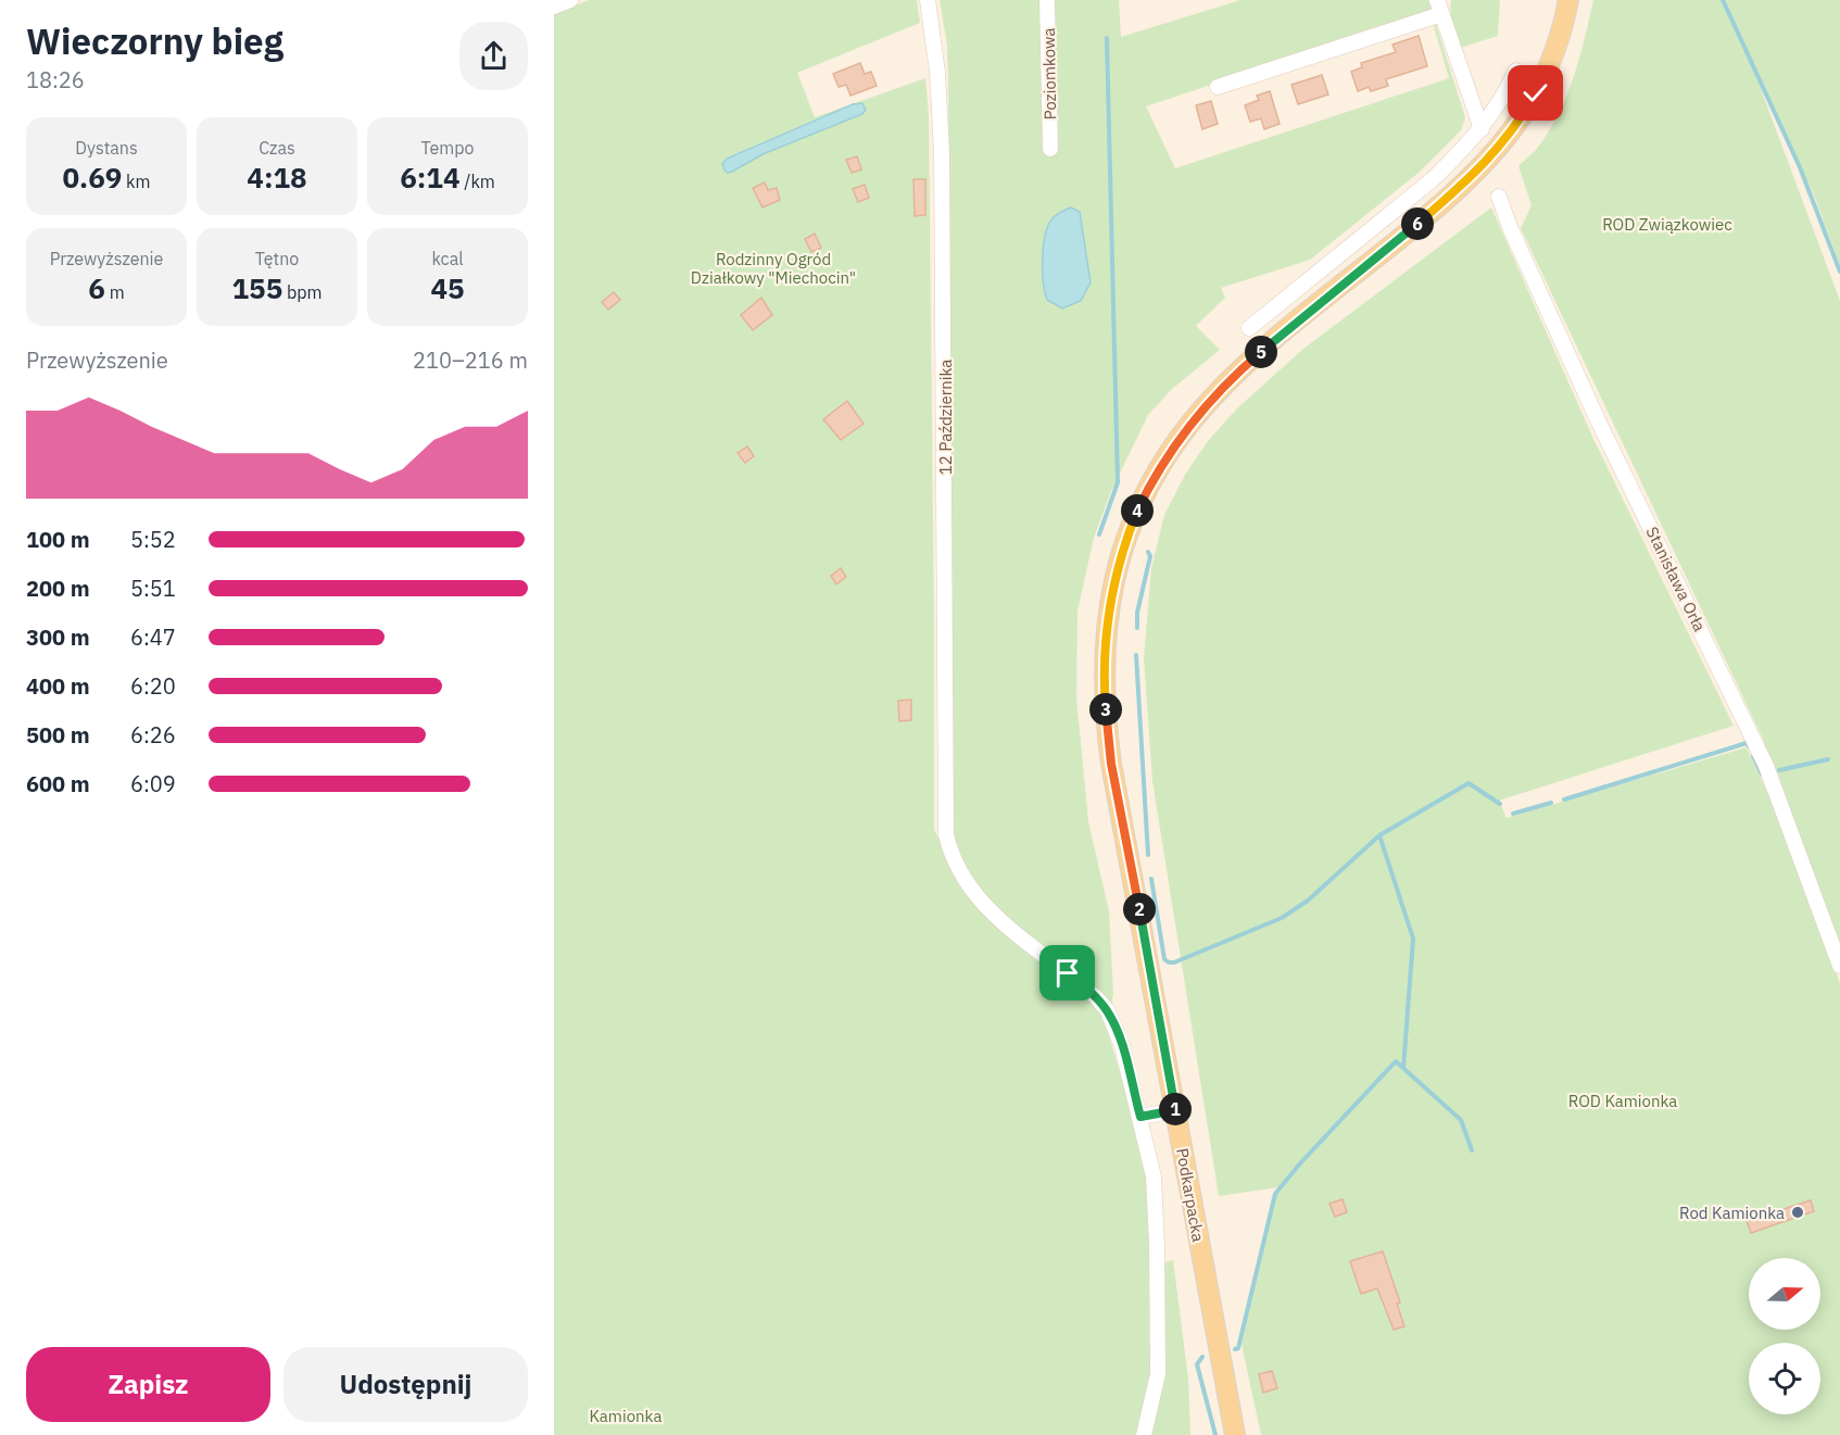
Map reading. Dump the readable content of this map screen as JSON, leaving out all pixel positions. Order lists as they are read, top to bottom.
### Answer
{
  "streets": {
    "main road": ["Podkarpacka"],
    "street": ["Poziomkowa", "12 Października", "Stanisława Orła"]
  },
  "parks": [
    "ROD Związkowiec",
    "Rodzinny Ogród Działkowy \"Miechocin\"",
    "ROD Kamionka",
    "Kamionka"
  ],
  "places": ["Rod Kamionka"],
  "north": "right",
  "page": {
    "heading": ["Wieczorny bieg", "18:26"],
    "stats": [
      ["Dystans", "0.69 km"],
      ["Czas", "4:18"],
      ["Tempo", "6:14 /km"],
      ["Przewyższenie", "6 m"],
      ["Tętno", "155 bpm"],
      ["kcal", "45"]
    ],
    "pins": [
      "6",
      "5",
      "4",
      "3",
      "2",
      "1"
    ],
    "chart": ["Przewyższenie", "210–216 m"],
    "list": [
      {
        "name": "100 m",
        "note": "5:52"
      },
      {
        "name": "200 m",
        "note": "5:51"
      },
      {
        "name": "300 m",
        "note": "6:47"
      },
      {
        "name": "400 m",
        "note": "6:20"
      },
      {
        "name": "500 m",
        "note": "6:26"
      },
      {
        "name": "600 m",
        "note": "6:09"
      }
    ],
    "buttons": ["Zapisz", "Udostępnij"]
  }
}
